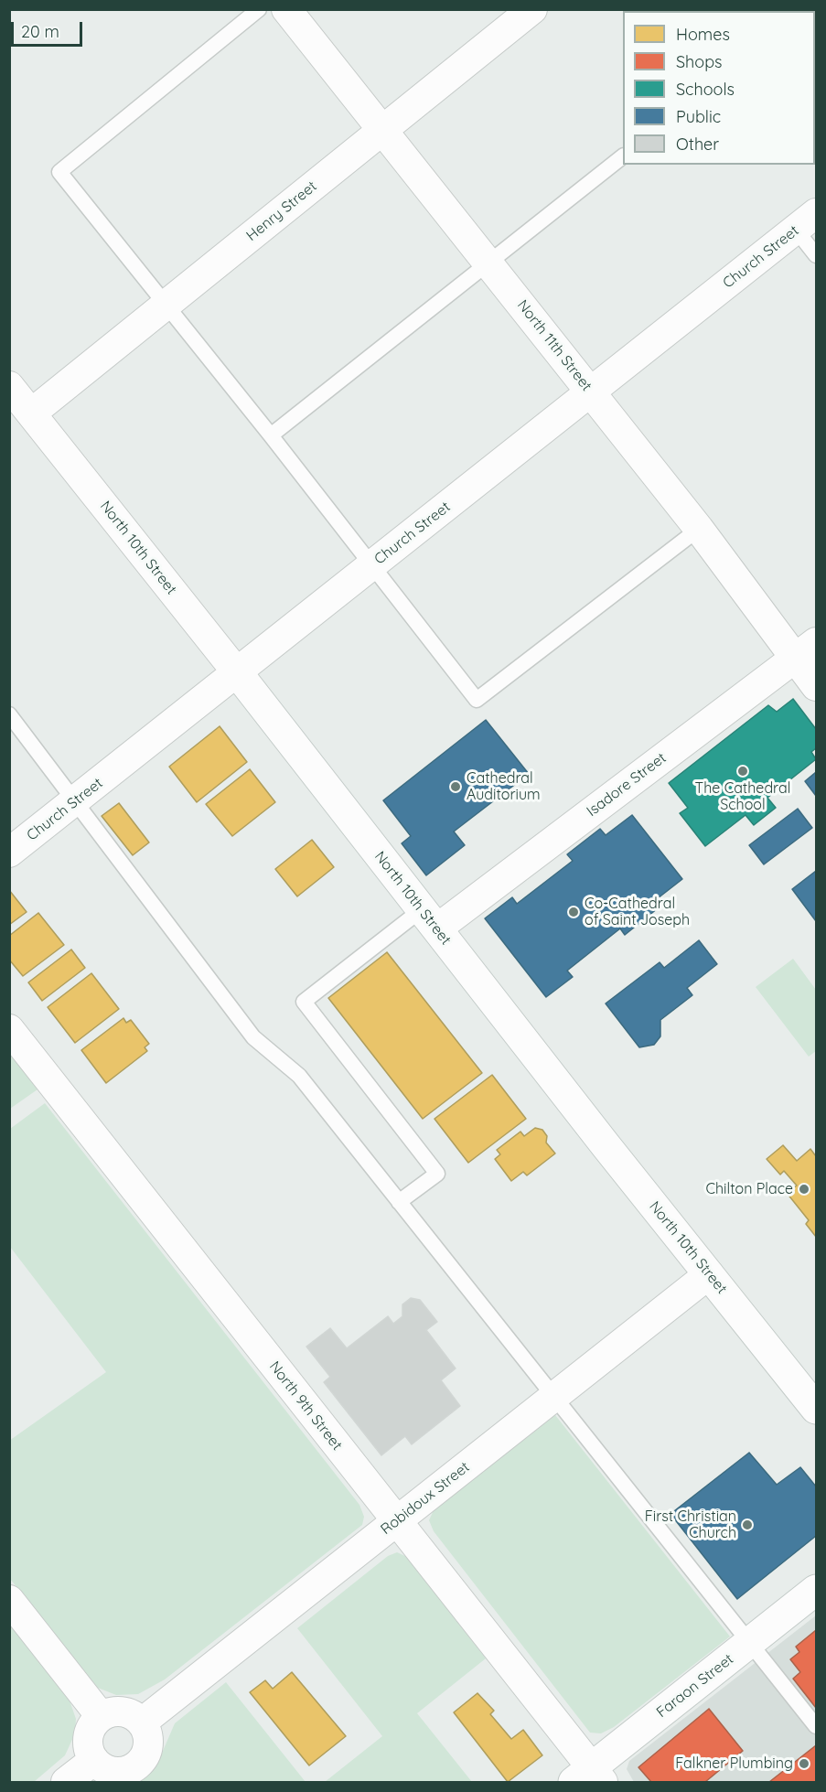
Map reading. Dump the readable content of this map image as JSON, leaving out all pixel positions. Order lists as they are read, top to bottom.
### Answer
{
  "streets": {
    "street": [
      "Henry Street",
      "Church Street",
      "North 11th Street",
      "North 10th Street",
      "Isadore Street",
      "North 9th Street",
      "Robidoux Street",
      "Faraon Street"
    ]
  },
  "crossings": [
    ["Henry Street", "North 11th Street"],
    ["Henry Street", "North 10th Street"],
    ["Church Street", "North 11th Street"],
    ["Church Street", "North 10th Street"],
    ["North 11th Street", "Isadore Street"],
    ["North 10th Street", "Isadore Street"],
    ["North 10th Street", "Robidoux Street"],
    ["North 9th Street", "Robidoux Street"],
    ["North 9th Street", "Faraon Street"]
  ],
  "places": [
    "The Cathedral School",
    "Cathedral Auditorium",
    "Co-Cathedral of Saint Joseph",
    "Chilton Place",
    "First Christian Church",
    "Falkner Plumbing"
  ],
  "legend": [
    "Homes",
    "Shops",
    "Schools",
    "Public",
    "Other"
  ],
  "scale_bar": "20 m"
}
